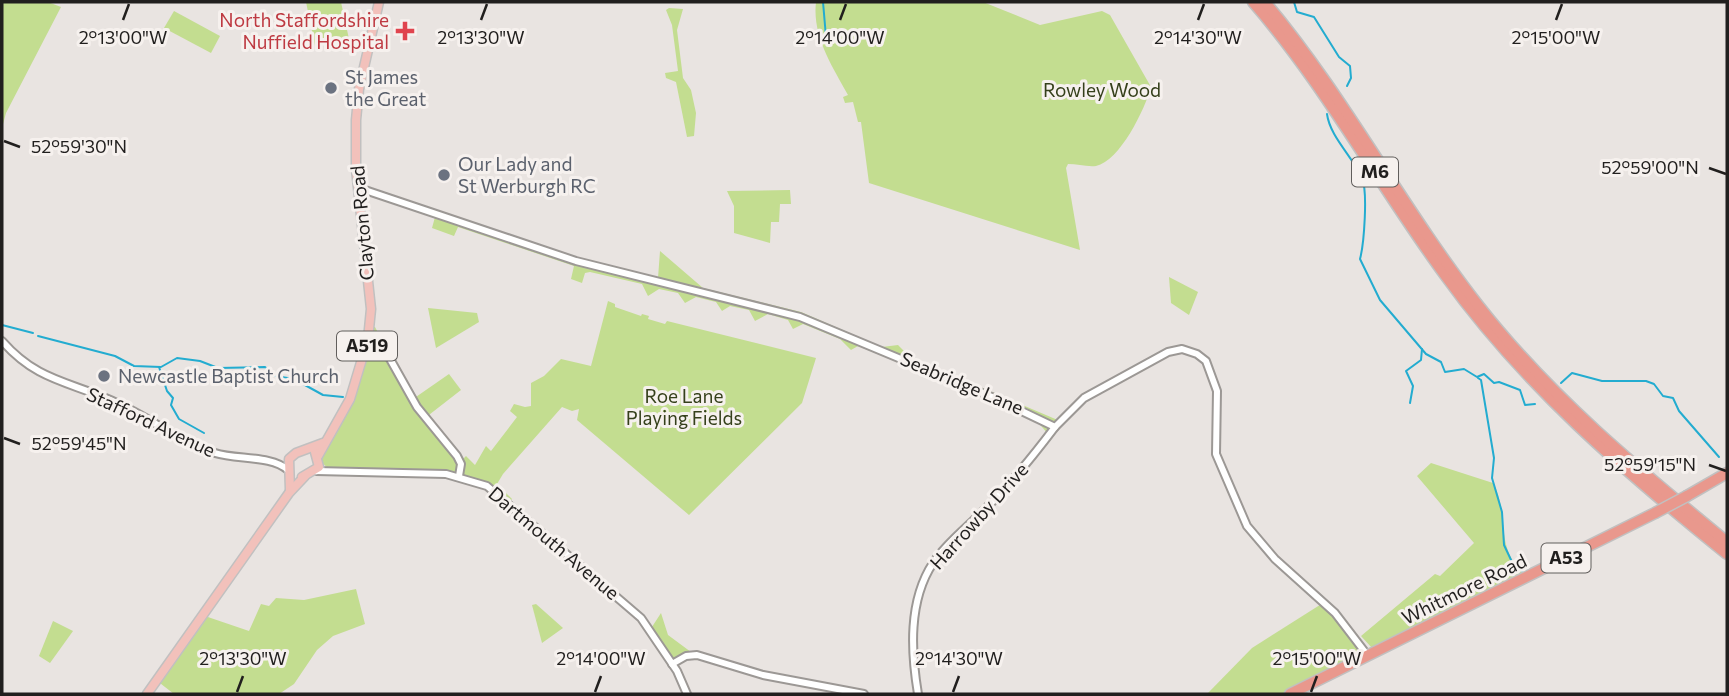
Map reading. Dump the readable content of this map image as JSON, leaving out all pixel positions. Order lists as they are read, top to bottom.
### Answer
{
  "streets": {
    "highway": ["M6", "A53", "Whitmore Road"],
    "main road": ["Clayton Road", "A519"],
    "street": [
      "Seabridge Lane",
      "Stafford Avenue",
      "Harrowby Drive",
      "Dartmouth Avenue"
    ]
  },
  "crossings": [
    ["Clayton Road", "A519"],
    ["Clayton Road", "Seabridge Lane"],
    ["Clayton Road", "Stafford Avenue"],
    ["Clayton Road", "Dartmouth Avenue"],
    ["A519", "Stafford Avenue"],
    ["A519", "Dartmouth Avenue"],
    ["Seabridge Lane", "Harrowby Drive"],
    ["Stafford Avenue", "Dartmouth Avenue"]
  ],
  "parks": ["Rowley Wood", "Roe Lane Playing Fields"],
  "places": {
    "health": ["North Staffordshire Nuffield Hospital"],
    "other": ["St James the Great", "Our Lady and St Werburgh RC", "Newcastle Baptist Church"]
  },
  "coordinates": [
    "2°13'00\"W",
    "2°13'30\"W",
    "2°14'00\"W",
    "2°14'30\"W",
    "2°15'00\"W",
    "52°59'30\"N",
    "52°59'00\"N",
    "52°59'45\"N",
    "52°59'15\"N"
  ]
}
